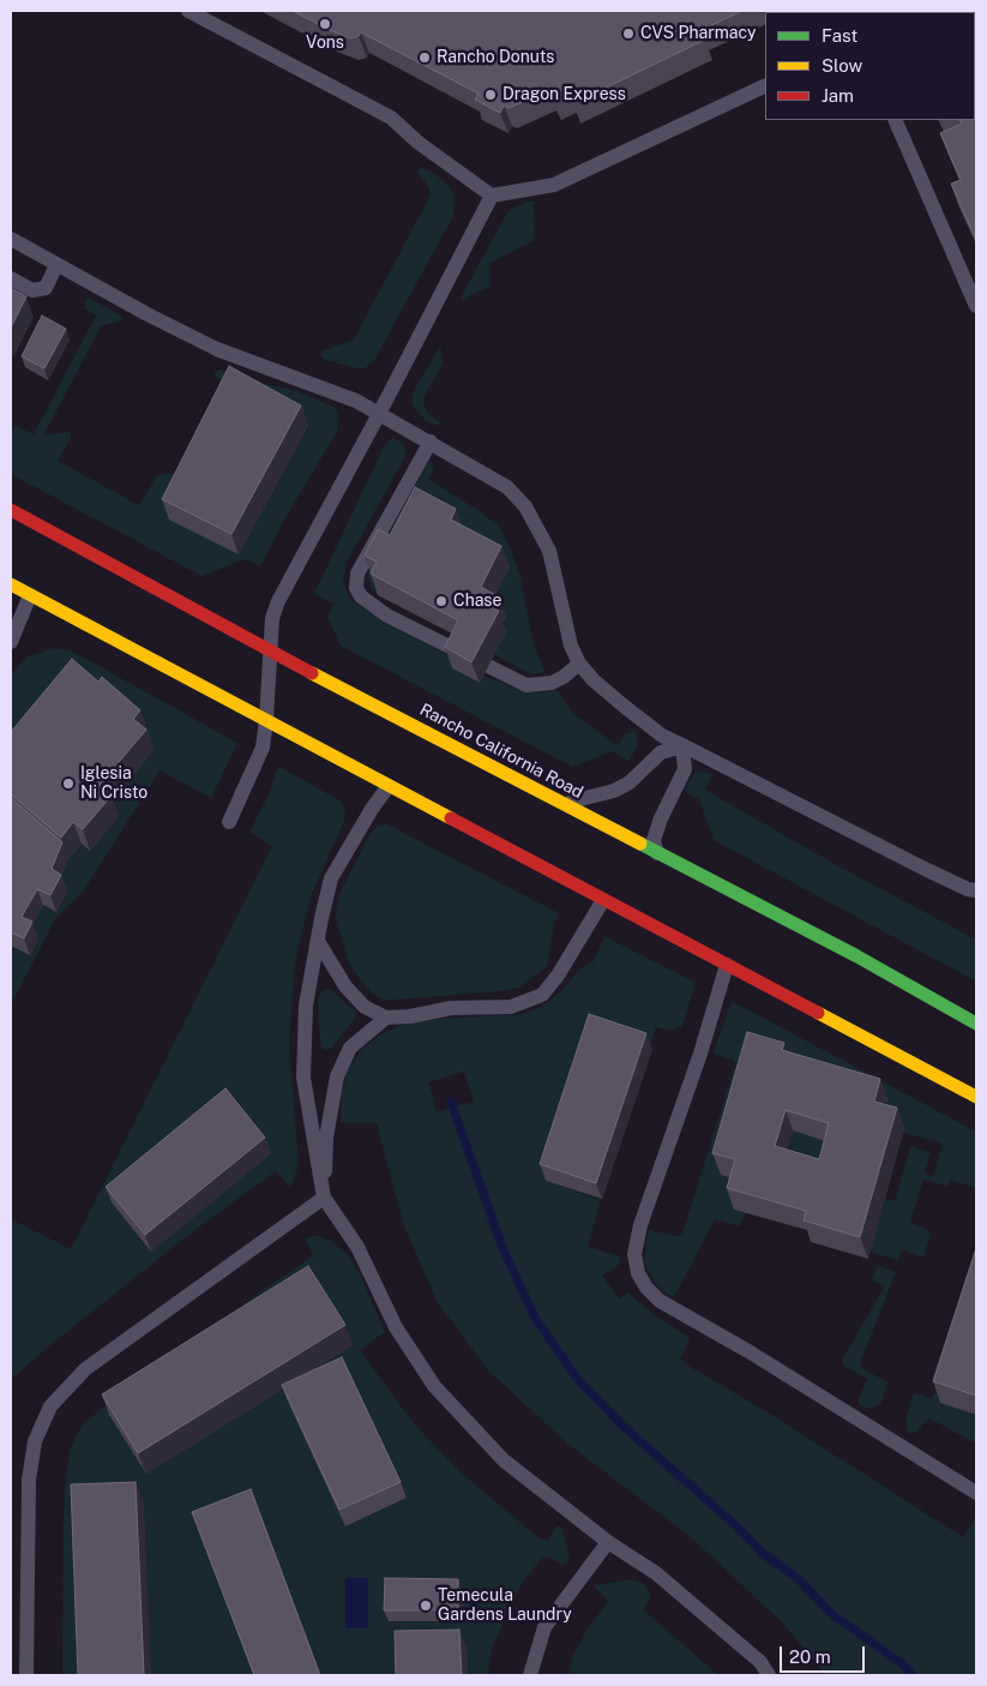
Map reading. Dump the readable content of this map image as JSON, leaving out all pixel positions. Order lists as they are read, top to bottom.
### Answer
{
  "streets": {
    "main road": ["Rancho California Road"]
  },
  "places": [
    "Vons",
    "CVS Pharmacy",
    "Rancho Donuts",
    "Dragon Express",
    "Chase",
    "Iglesia Ni Cristo",
    "Temecula Gardens Laundry"
  ],
  "legend": ["Fast", "Slow", "Jam"],
  "scale_bar": "20 m"
}
